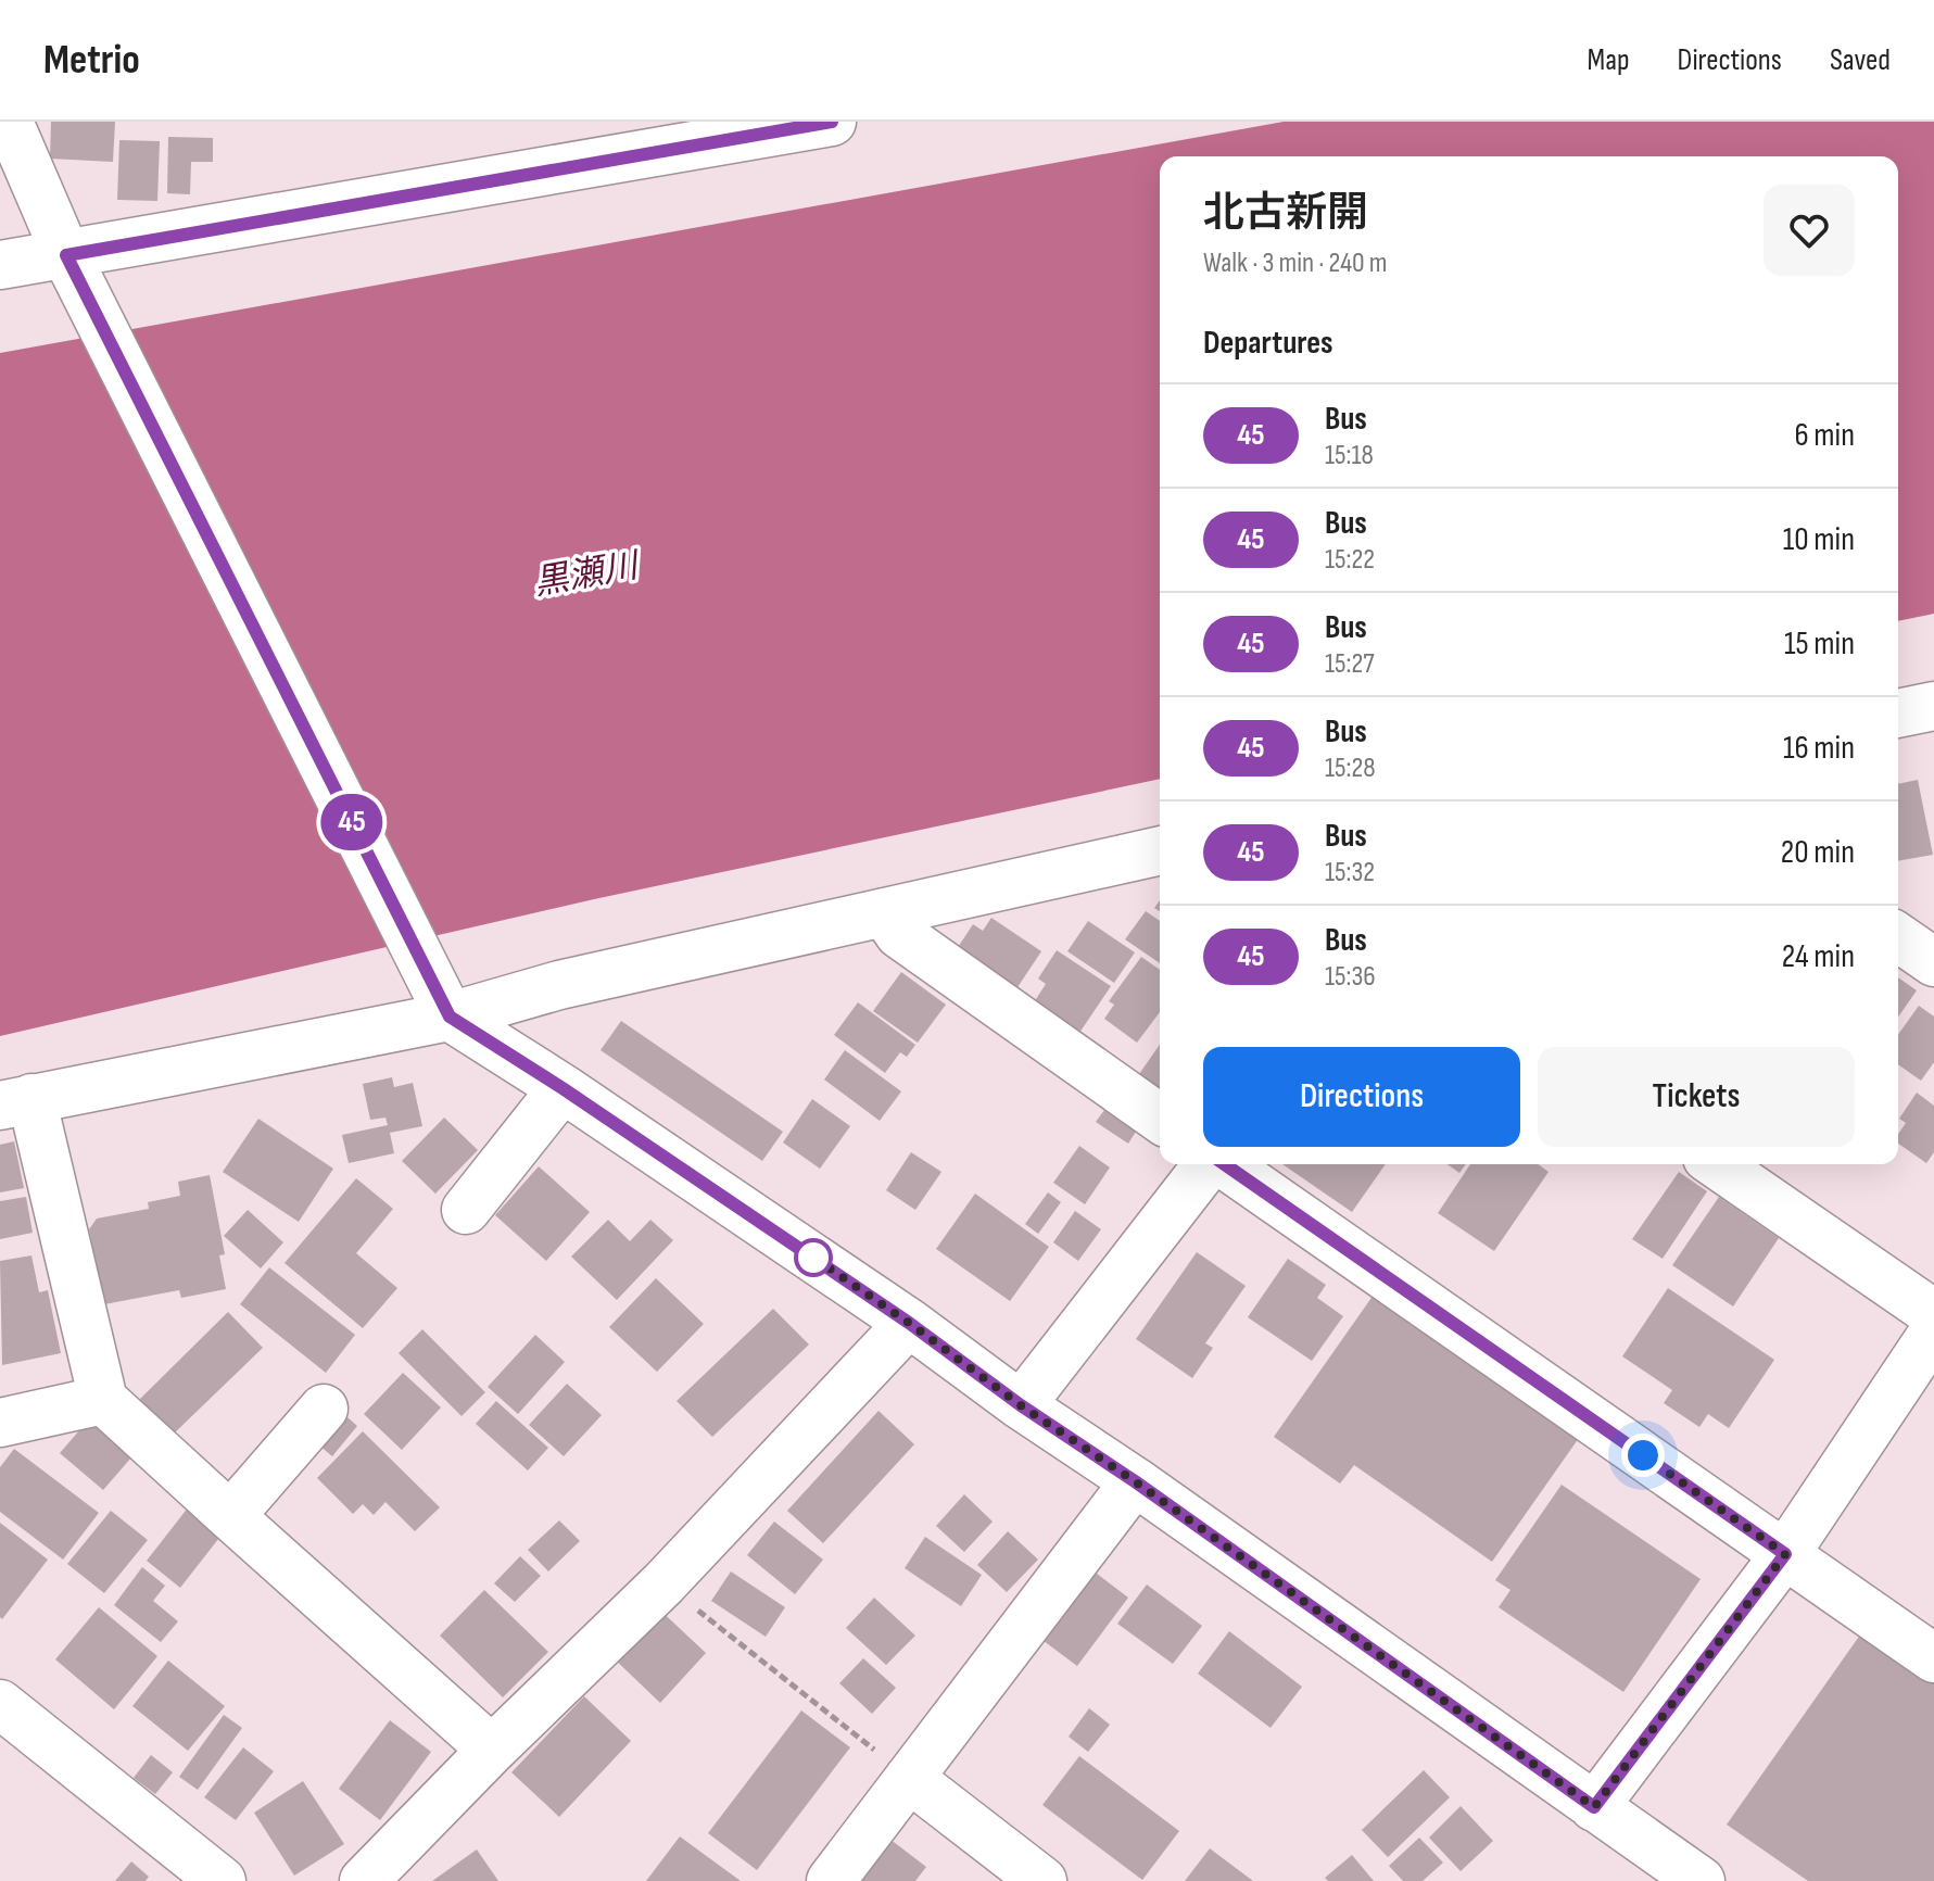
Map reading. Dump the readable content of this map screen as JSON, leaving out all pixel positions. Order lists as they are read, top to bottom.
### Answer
{
  "water": ["黒瀬川"],
  "lines": ["bus line 45"],
  "page": {
    "header": "Metrio",
    "nav": ["Map", "Directions", "Saved"],
    "on_map": "45",
    "heading": [
      ["北古新開", "Walk · 3 min · 240 m"],
      "Departures"
    ],
    "list": [
      {
        "mark": "45",
        "name": "Bus",
        "note": "15:18",
        "value": "6 min"
      },
      {
        "mark": "45",
        "name": "Bus",
        "note": "15:22",
        "value": "10 min"
      },
      {
        "mark": "45",
        "name": "Bus",
        "note": "15:27",
        "value": "15 min"
      },
      {
        "mark": "45",
        "name": "Bus",
        "note": "15:28",
        "value": "16 min"
      },
      {
        "mark": "45",
        "name": "Bus",
        "note": "15:32",
        "value": "20 min"
      },
      {
        "mark": "45",
        "name": "Bus",
        "note": "15:36",
        "value": "24 min"
      }
    ],
    "buttons": ["Directions", "Tickets"]
  }
}
